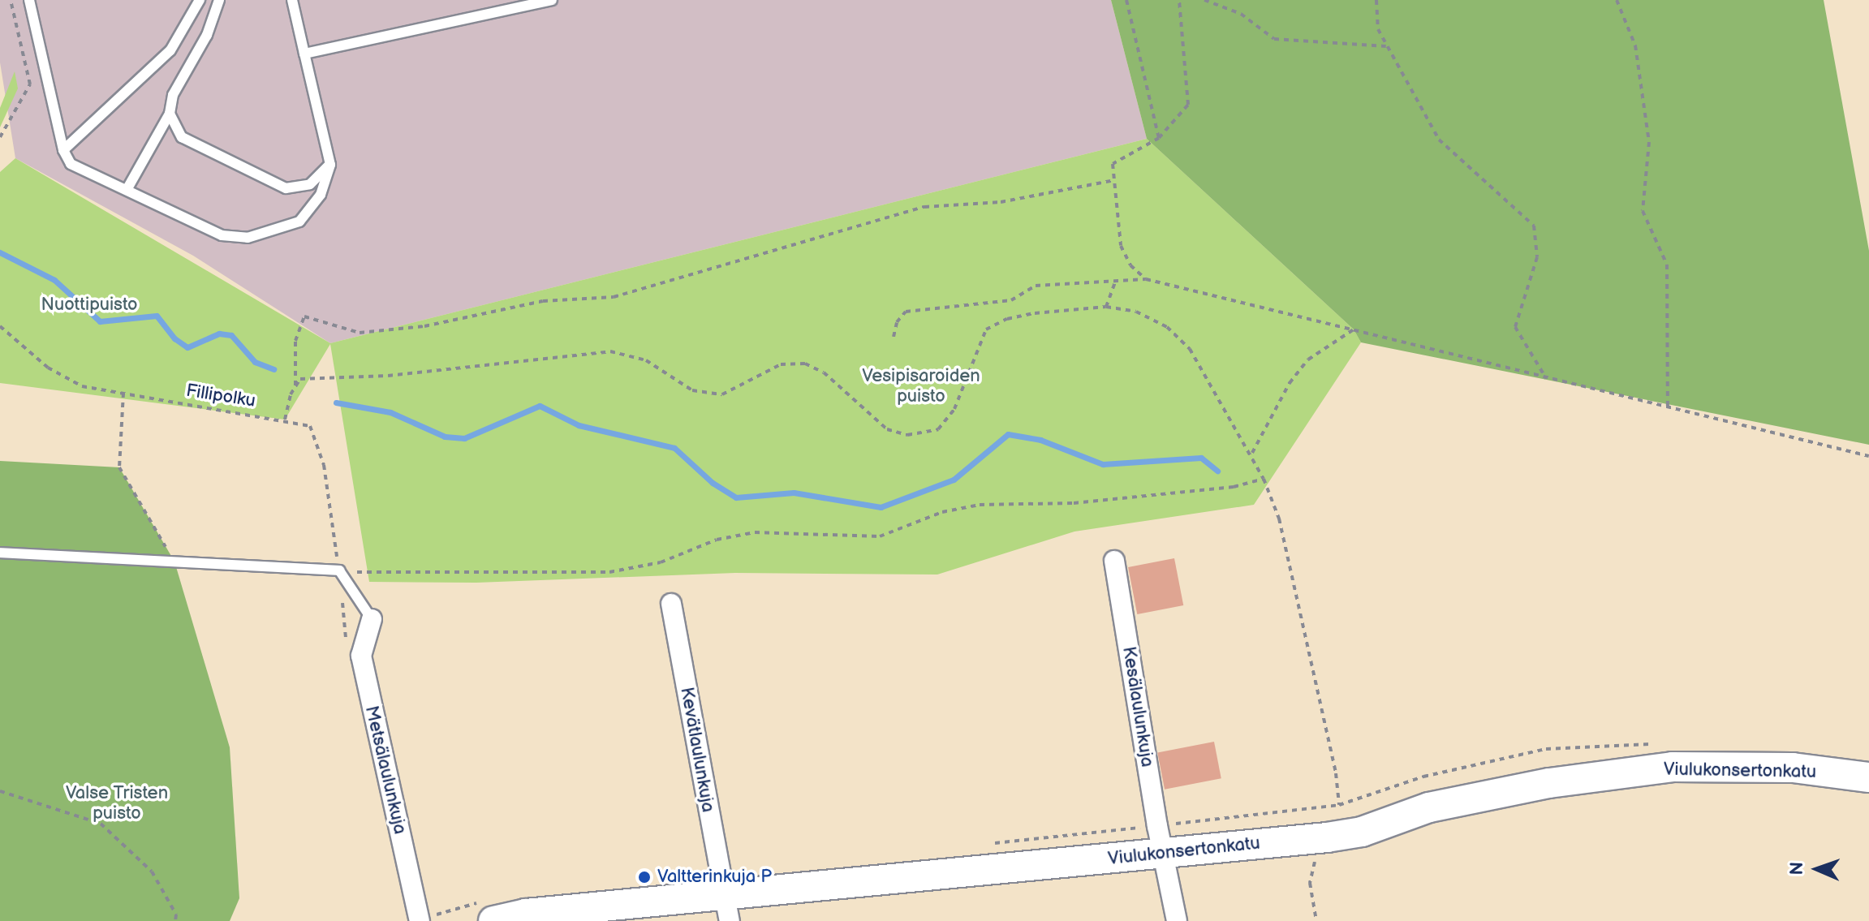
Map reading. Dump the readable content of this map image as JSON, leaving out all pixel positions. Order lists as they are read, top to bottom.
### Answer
{
  "streets": {
    "street": [
      "Kesälaulunkuja",
      "Kevätlaulunkuja",
      "Metsälaulunkuja",
      "Viulukonsertonkatu"
    ],
    "path": ["Fillipolku"]
  },
  "crossings": [
    ["Kesälaulunkuja", "Viulukonsertonkatu"],
    ["Kevätlaulunkuja", "Viulukonsertonkatu"]
  ],
  "parks": ["Nuottipuisto", "Vesipisaroiden puisto", "Valse Tristen puisto"],
  "places": ["Valtterinkuja P"],
  "north": "left"
}
